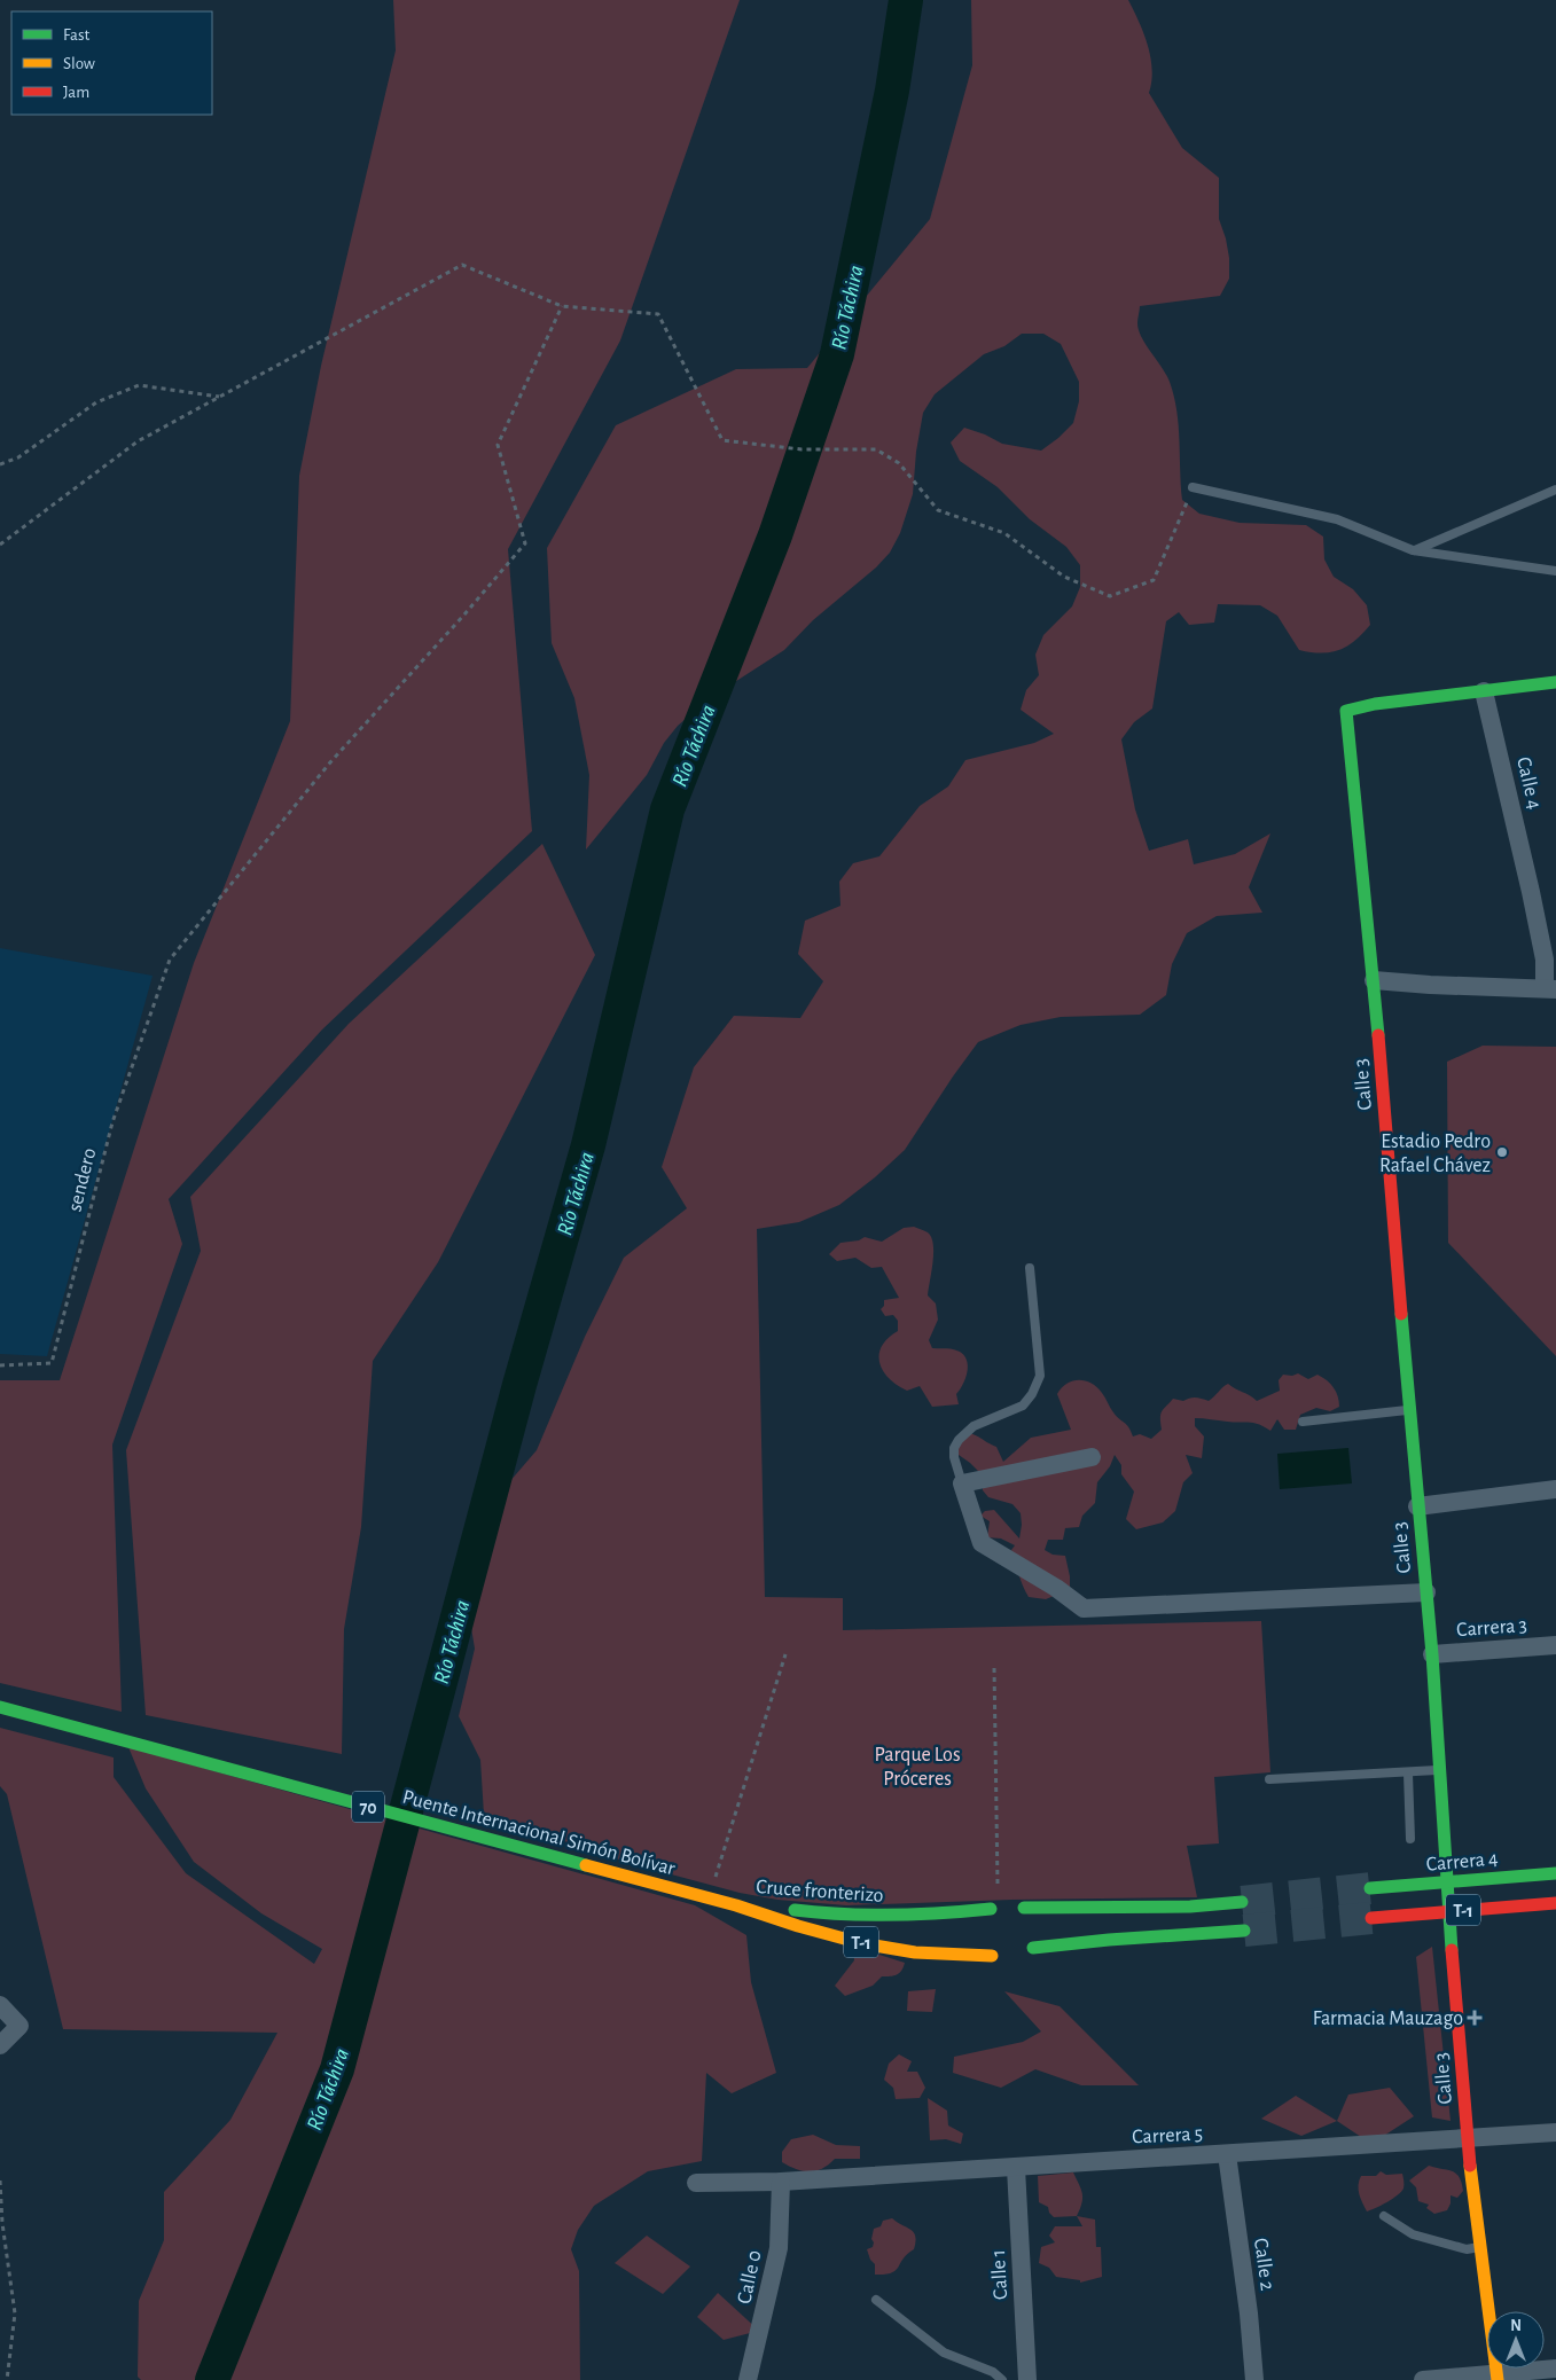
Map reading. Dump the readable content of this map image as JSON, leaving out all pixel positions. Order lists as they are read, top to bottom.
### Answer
{
  "streets": {
    "main road": [
      "Calle 3",
      "70",
      "Puente Internacional Simón Bolívar",
      "Carrera 4",
      "Cruce fronterizo",
      "T-1"
    ],
    "street": [
      "Calle 4",
      "Carrera 3",
      "Carrera 5",
      "Calle 2",
      "Calle 1",
      "Calle 0"
    ],
    "path": ["sendero"]
  },
  "crossings": [
    ["Calle 4", "Calle 3"],
    ["Calle 3", "Carrera 3"],
    ["Calle 3", "Carrera 4"],
    ["Calle 3", "T-1"],
    ["Calle 3", "Carrera 5"],
    ["Puente Internacional Simón Bolívar", "Cruce fronterizo"],
    ["Carrera 5", "Calle 2"],
    ["Carrera 5", "Calle 1"],
    ["Carrera 5", "Calle 0"]
  ],
  "water": ["Río Táchira"],
  "parks": ["Parque Los Próceres"],
  "places": {
    "other": ["Estadio Pedro Rafael Chávez"],
    "health": ["Farmacia Mauzago"]
  },
  "legend": ["Fast", "Slow", "Jam"],
  "north": "top"
}
